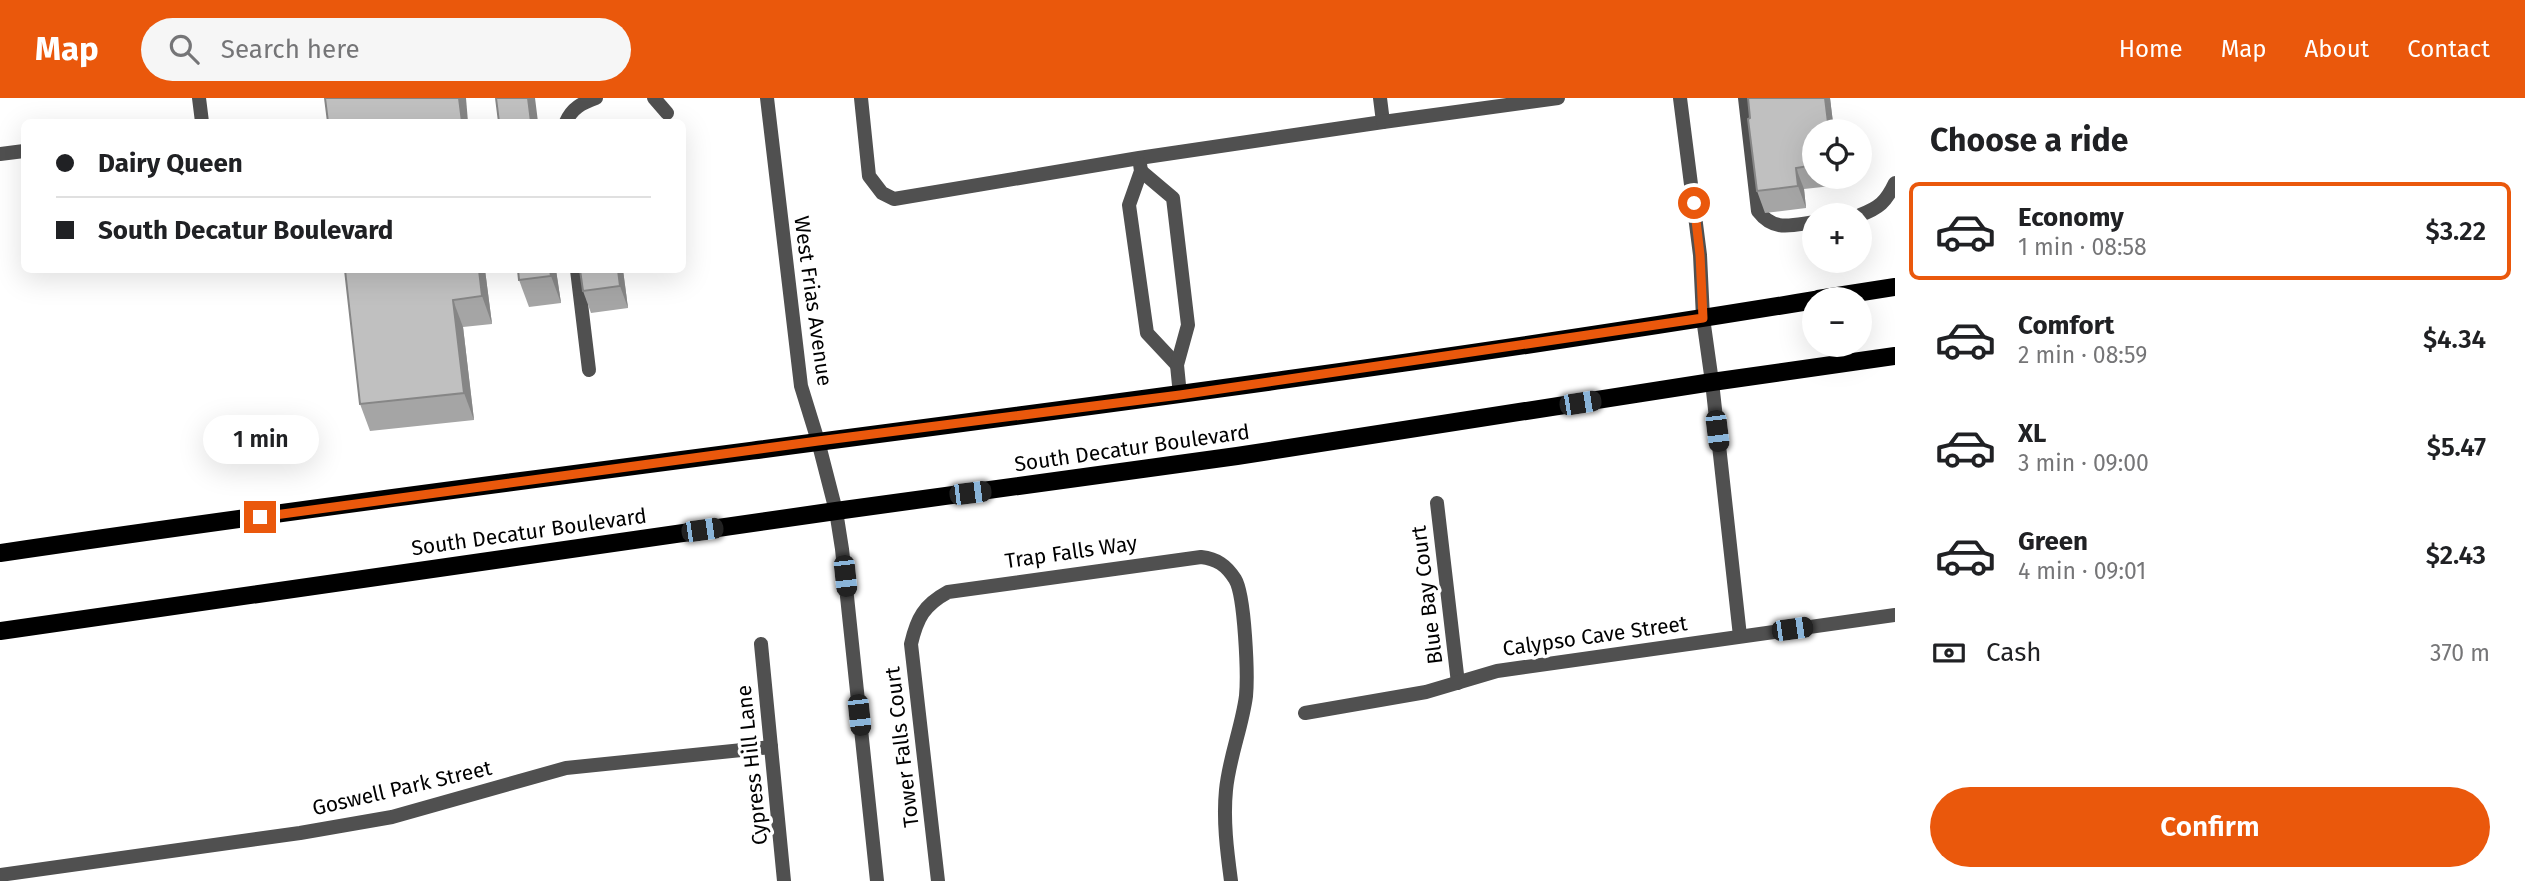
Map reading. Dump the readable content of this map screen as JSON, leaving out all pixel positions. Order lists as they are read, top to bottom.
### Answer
{
  "streets": {
    "main road": ["South Decatur Boulevard"],
    "street": [
      "West Frias Avenue",
      "Trap Falls Way",
      "Blue Bay Court",
      "Calypso Cave Street",
      "Tower Falls Court",
      "Cypress Hill Lane",
      "Goswell Park Street"
    ]
  },
  "crossings": [
    ["West Frias Avenue", "South Decatur Boulevard"],
    ["Trap Falls Way", "Tower Falls Court"],
    ["Blue Bay Court", "Calypso Cave Street"],
    ["Cypress Hill Lane", "Goswell Park Street"]
  ],
  "page": {
    "header": "Map",
    "search": "Search here",
    "nav": [
      "Home",
      "Map",
      "About",
      "Contact"
    ],
    "heading": "Choose a ride",
    "map_buttons": ["+", "−"],
    "banner": ["Dairy Queen", "South Decatur Boulevard"],
    "list": [
      {
        "name": "Economy",
        "note": "1 min · 08:58",
        "value": "$3.22"
      },
      {
        "name": "Comfort",
        "note": "2 min · 08:59",
        "value": "$4.34"
      },
      {
        "name": "XL",
        "note": "3 min · 09:00",
        "value": "$5.47"
      },
      {
        "name": "Green",
        "note": "4 min · 09:01",
        "value": "$2.43"
      }
    ],
    "bubble": "1 min",
    "pay": ["Cash", "370 m"],
    "buttons": "Confirm"
  }
}
